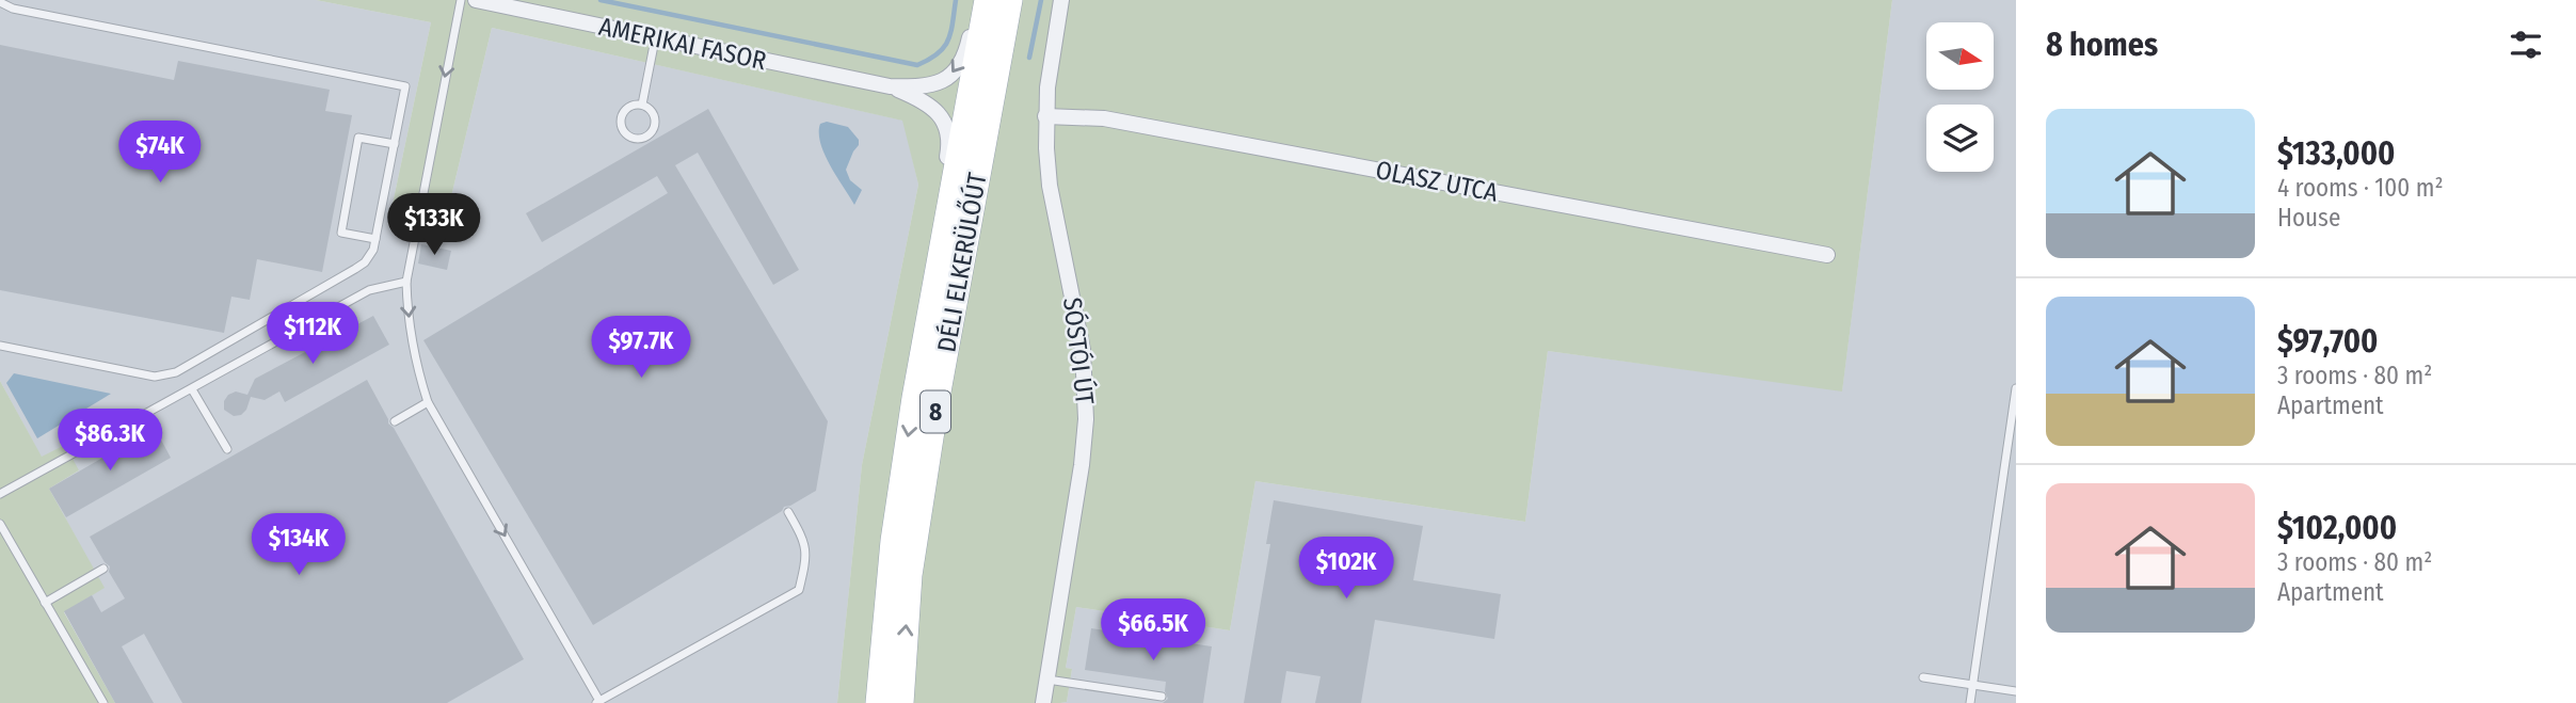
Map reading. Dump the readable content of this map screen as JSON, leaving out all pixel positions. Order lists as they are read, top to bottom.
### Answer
{
  "streets": {
    "main road": ["DÉLI ELKERÜLŐÚT", "8"],
    "street": ["AMERIKAI FASOR", "OLASZ UTCA", "SÓSTÓI ÚT"]
  },
  "crossings": [
    ["OLASZ UTCA", "SÓSTÓI ÚT"]
  ],
  "north": "right",
  "page": {
    "heading": "8 homes",
    "list": [
      {
        "name": "$133,000",
        "note": "4 rooms · 100 m² · House"
      },
      {
        "name": "$97,700",
        "note": "3 rooms · 80 m² · Apartment"
      },
      {
        "name": "$102,000",
        "note": "3 rooms · 80 m² · Apartment"
      }
    ],
    "price": [
      "$74K",
      "$133K",
      "$112K",
      "$97.7K",
      "$86.3K",
      "$134K",
      "$102K",
      "$66.5K"
    ]
  }
}
